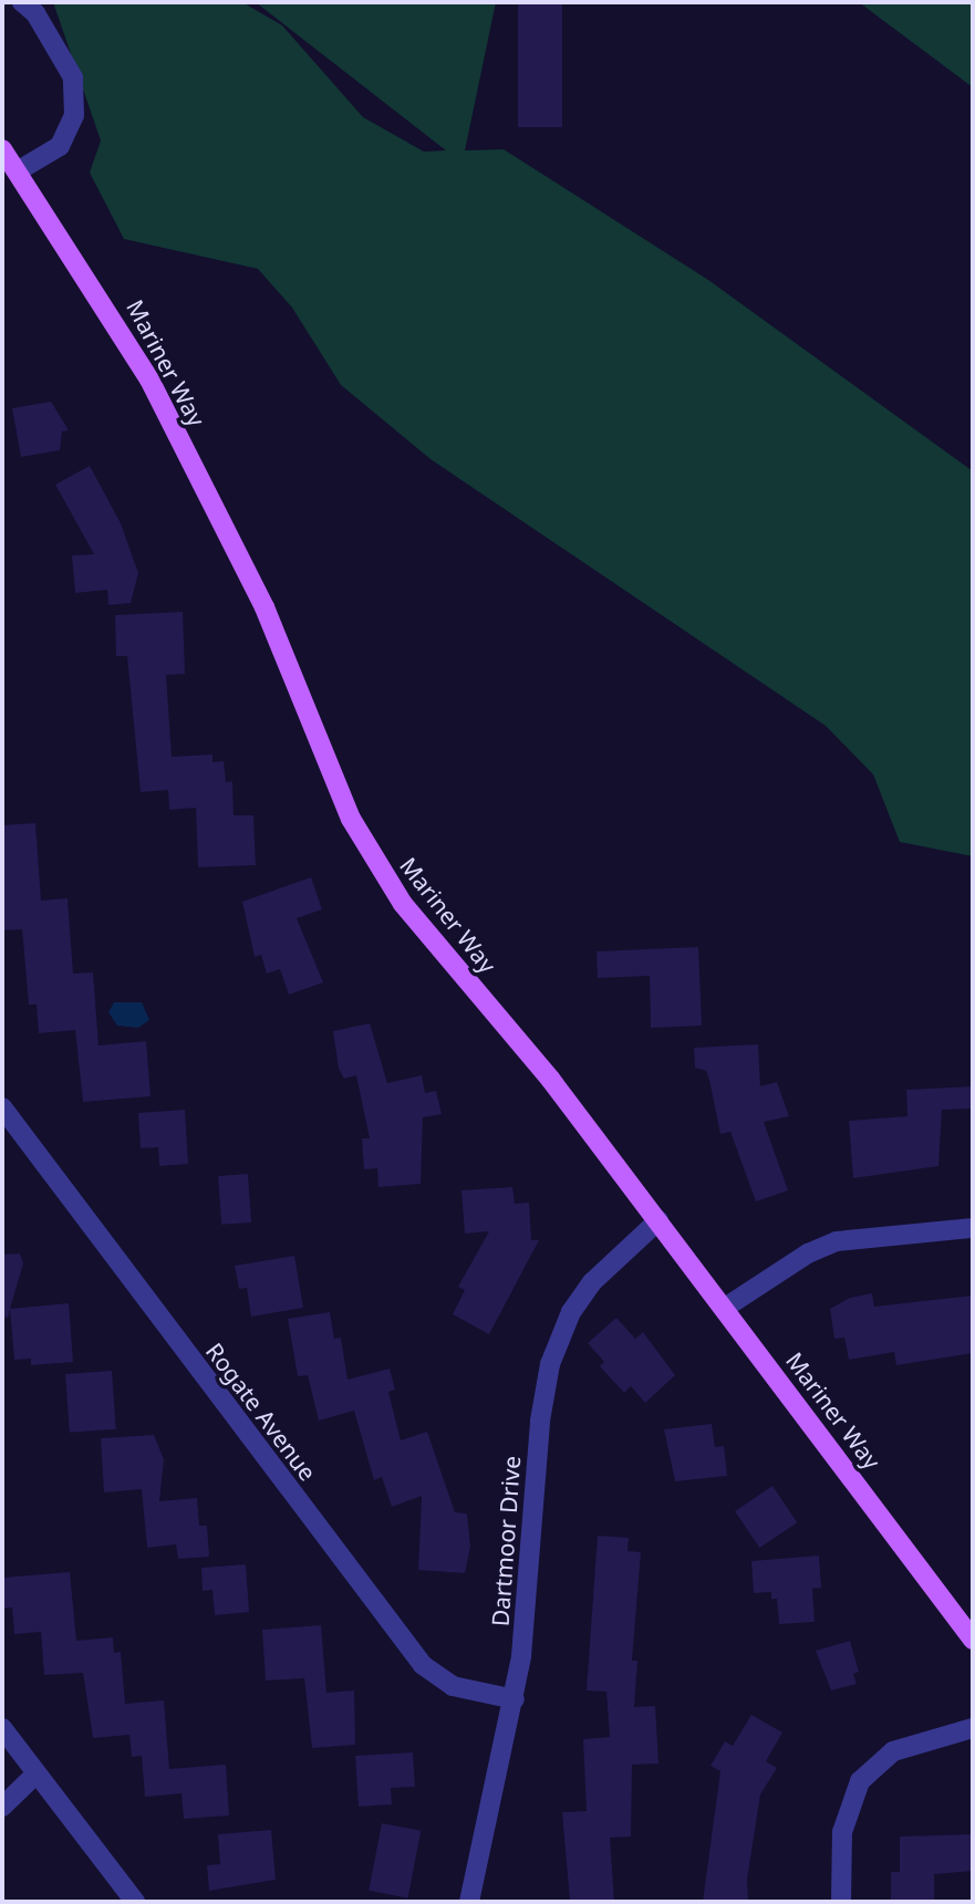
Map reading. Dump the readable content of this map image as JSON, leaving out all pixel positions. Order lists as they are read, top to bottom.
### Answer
{
  "streets": {
    "main road": ["Mariner Way"],
    "street": ["Rogate Avenue", "Dartmoor Drive"]
  },
  "crossings": [
    ["Mariner Way", "Dartmoor Drive"],
    ["Rogate Avenue", "Dartmoor Drive"]
  ]
}
